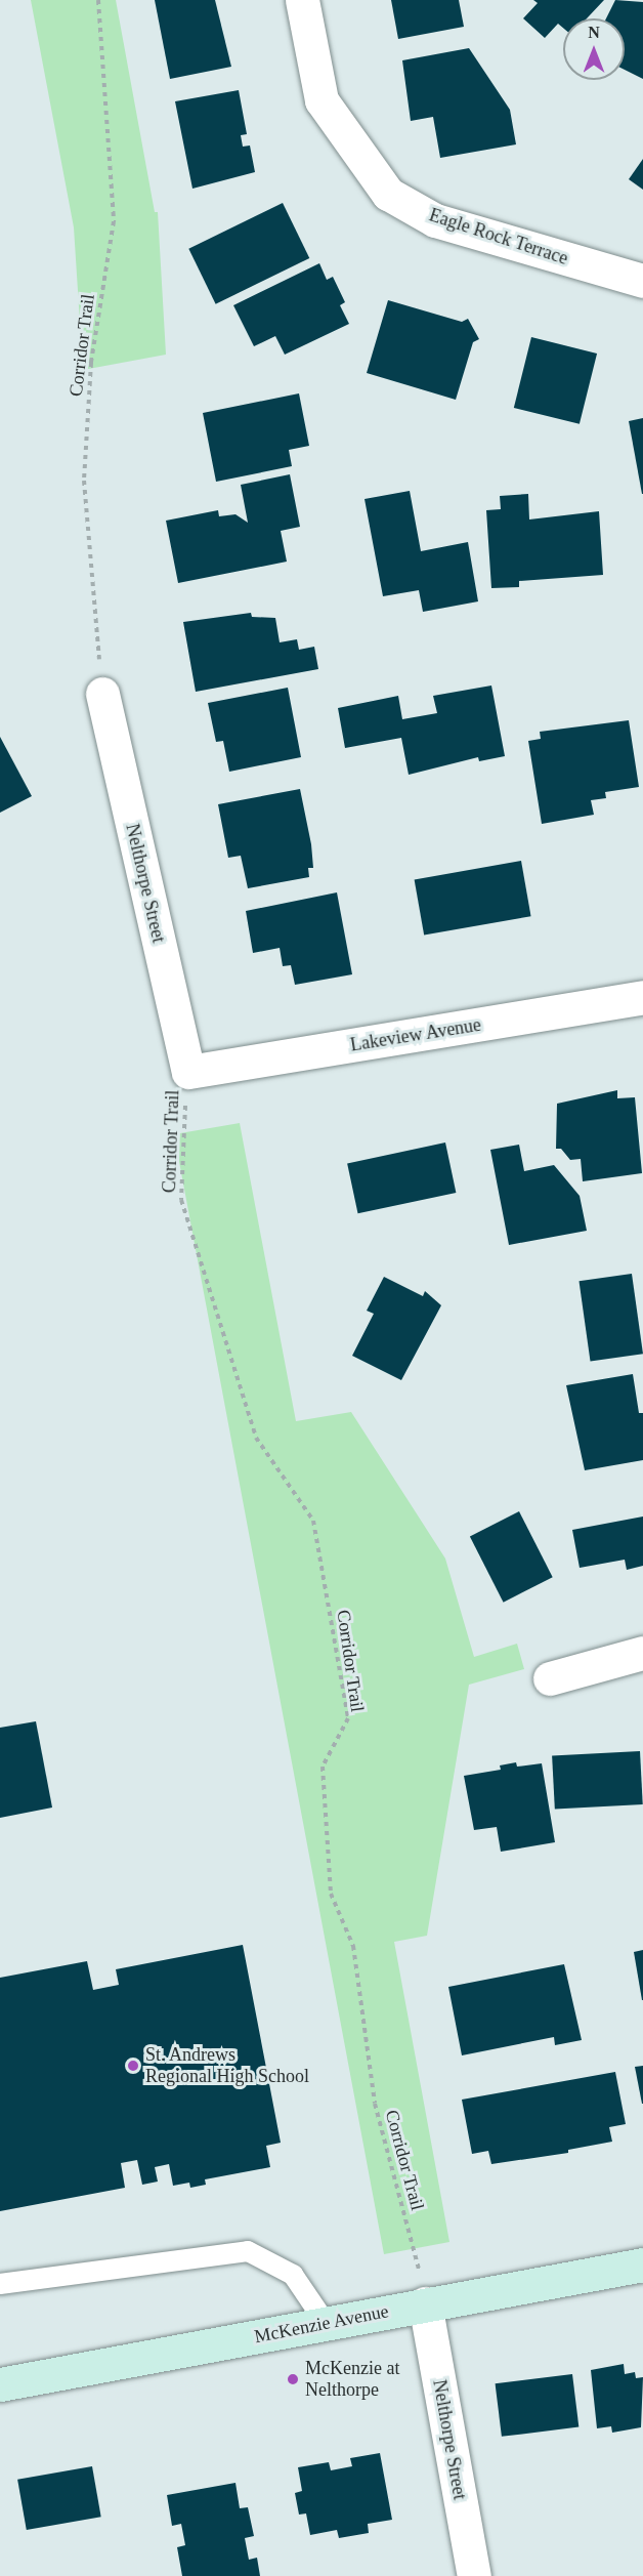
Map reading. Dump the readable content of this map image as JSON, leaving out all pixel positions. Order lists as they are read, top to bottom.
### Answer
{
  "streets": {
    "main road": ["McKenzie Avenue"],
    "street": ["Eagle Rock Terrace", "Nelthorpe Street", "Lakeview Avenue"],
    "path": ["Corridor Trail"]
  },
  "crossings": [
    ["Corridor Trail", "Nelthorpe Street"],
    ["Corridor Trail", "Lakeview Avenue"],
    ["Corridor Trail", "McKenzie Avenue"],
    ["Nelthorpe Street", "Lakeview Avenue"],
    ["Nelthorpe Street", "McKenzie Avenue"]
  ],
  "places": ["St. Andrews Regional High School", "McKenzie at Nelthorpe"],
  "north": "top"
}
